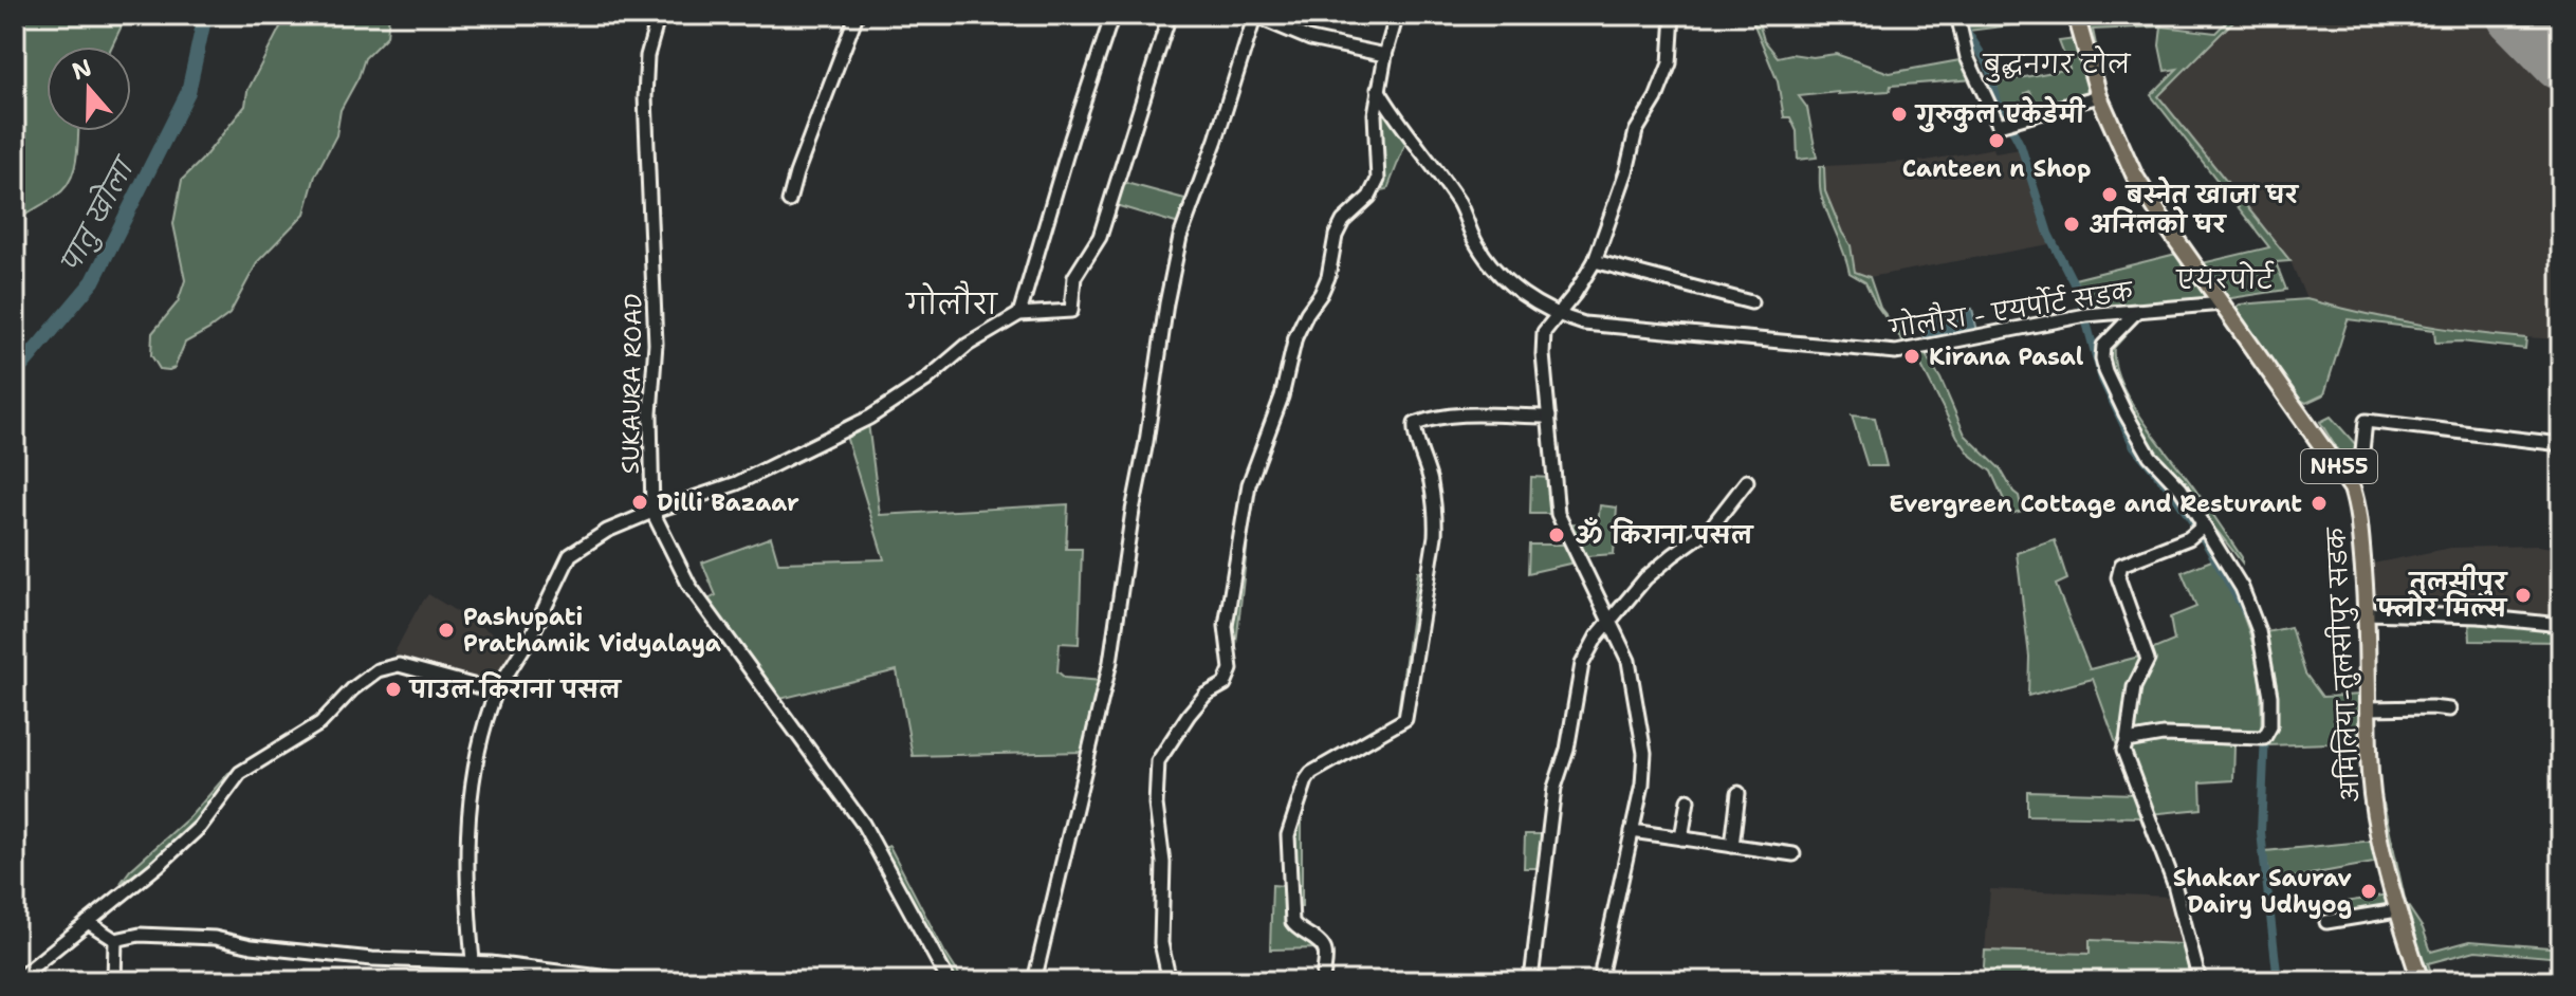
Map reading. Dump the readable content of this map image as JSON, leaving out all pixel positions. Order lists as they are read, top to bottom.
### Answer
{
  "streets": {
    "main road": ["NH55", "अमिलिया-तुलसीपुर सडक"],
    "street": ["गोलौरा - एयर्पोर्ट सडक", "SUKAURA ROAD"]
  },
  "crossings": [
    ["गोलौरा - एयर्पोर्ट सडक", "अमिलिया-तुलसीपुर सडक"]
  ],
  "districts": ["बुद्धनगर टोल", "एयरपोर्ट", "गोलौरा"],
  "water": ["पातु खोला"],
  "places": [
    "गुरुकुल एकेडेमी",
    "Canteen n Shop",
    "बस्‍नेत खाजा घर",
    "अनिलको घर",
    "Kirana Pasal",
    "Dilli Bazaar",
    "Evergreen Cottage and Resturant",
    "ॐ किराना पसल",
    "तुलसीपुर फ्लोर मिल्स",
    "Pashupati Prathamik Vidyalaya",
    "पाउल किराना पसल",
    "Shakar Saurav Dairy Udhyog"
  ],
  "north": "top"
}
